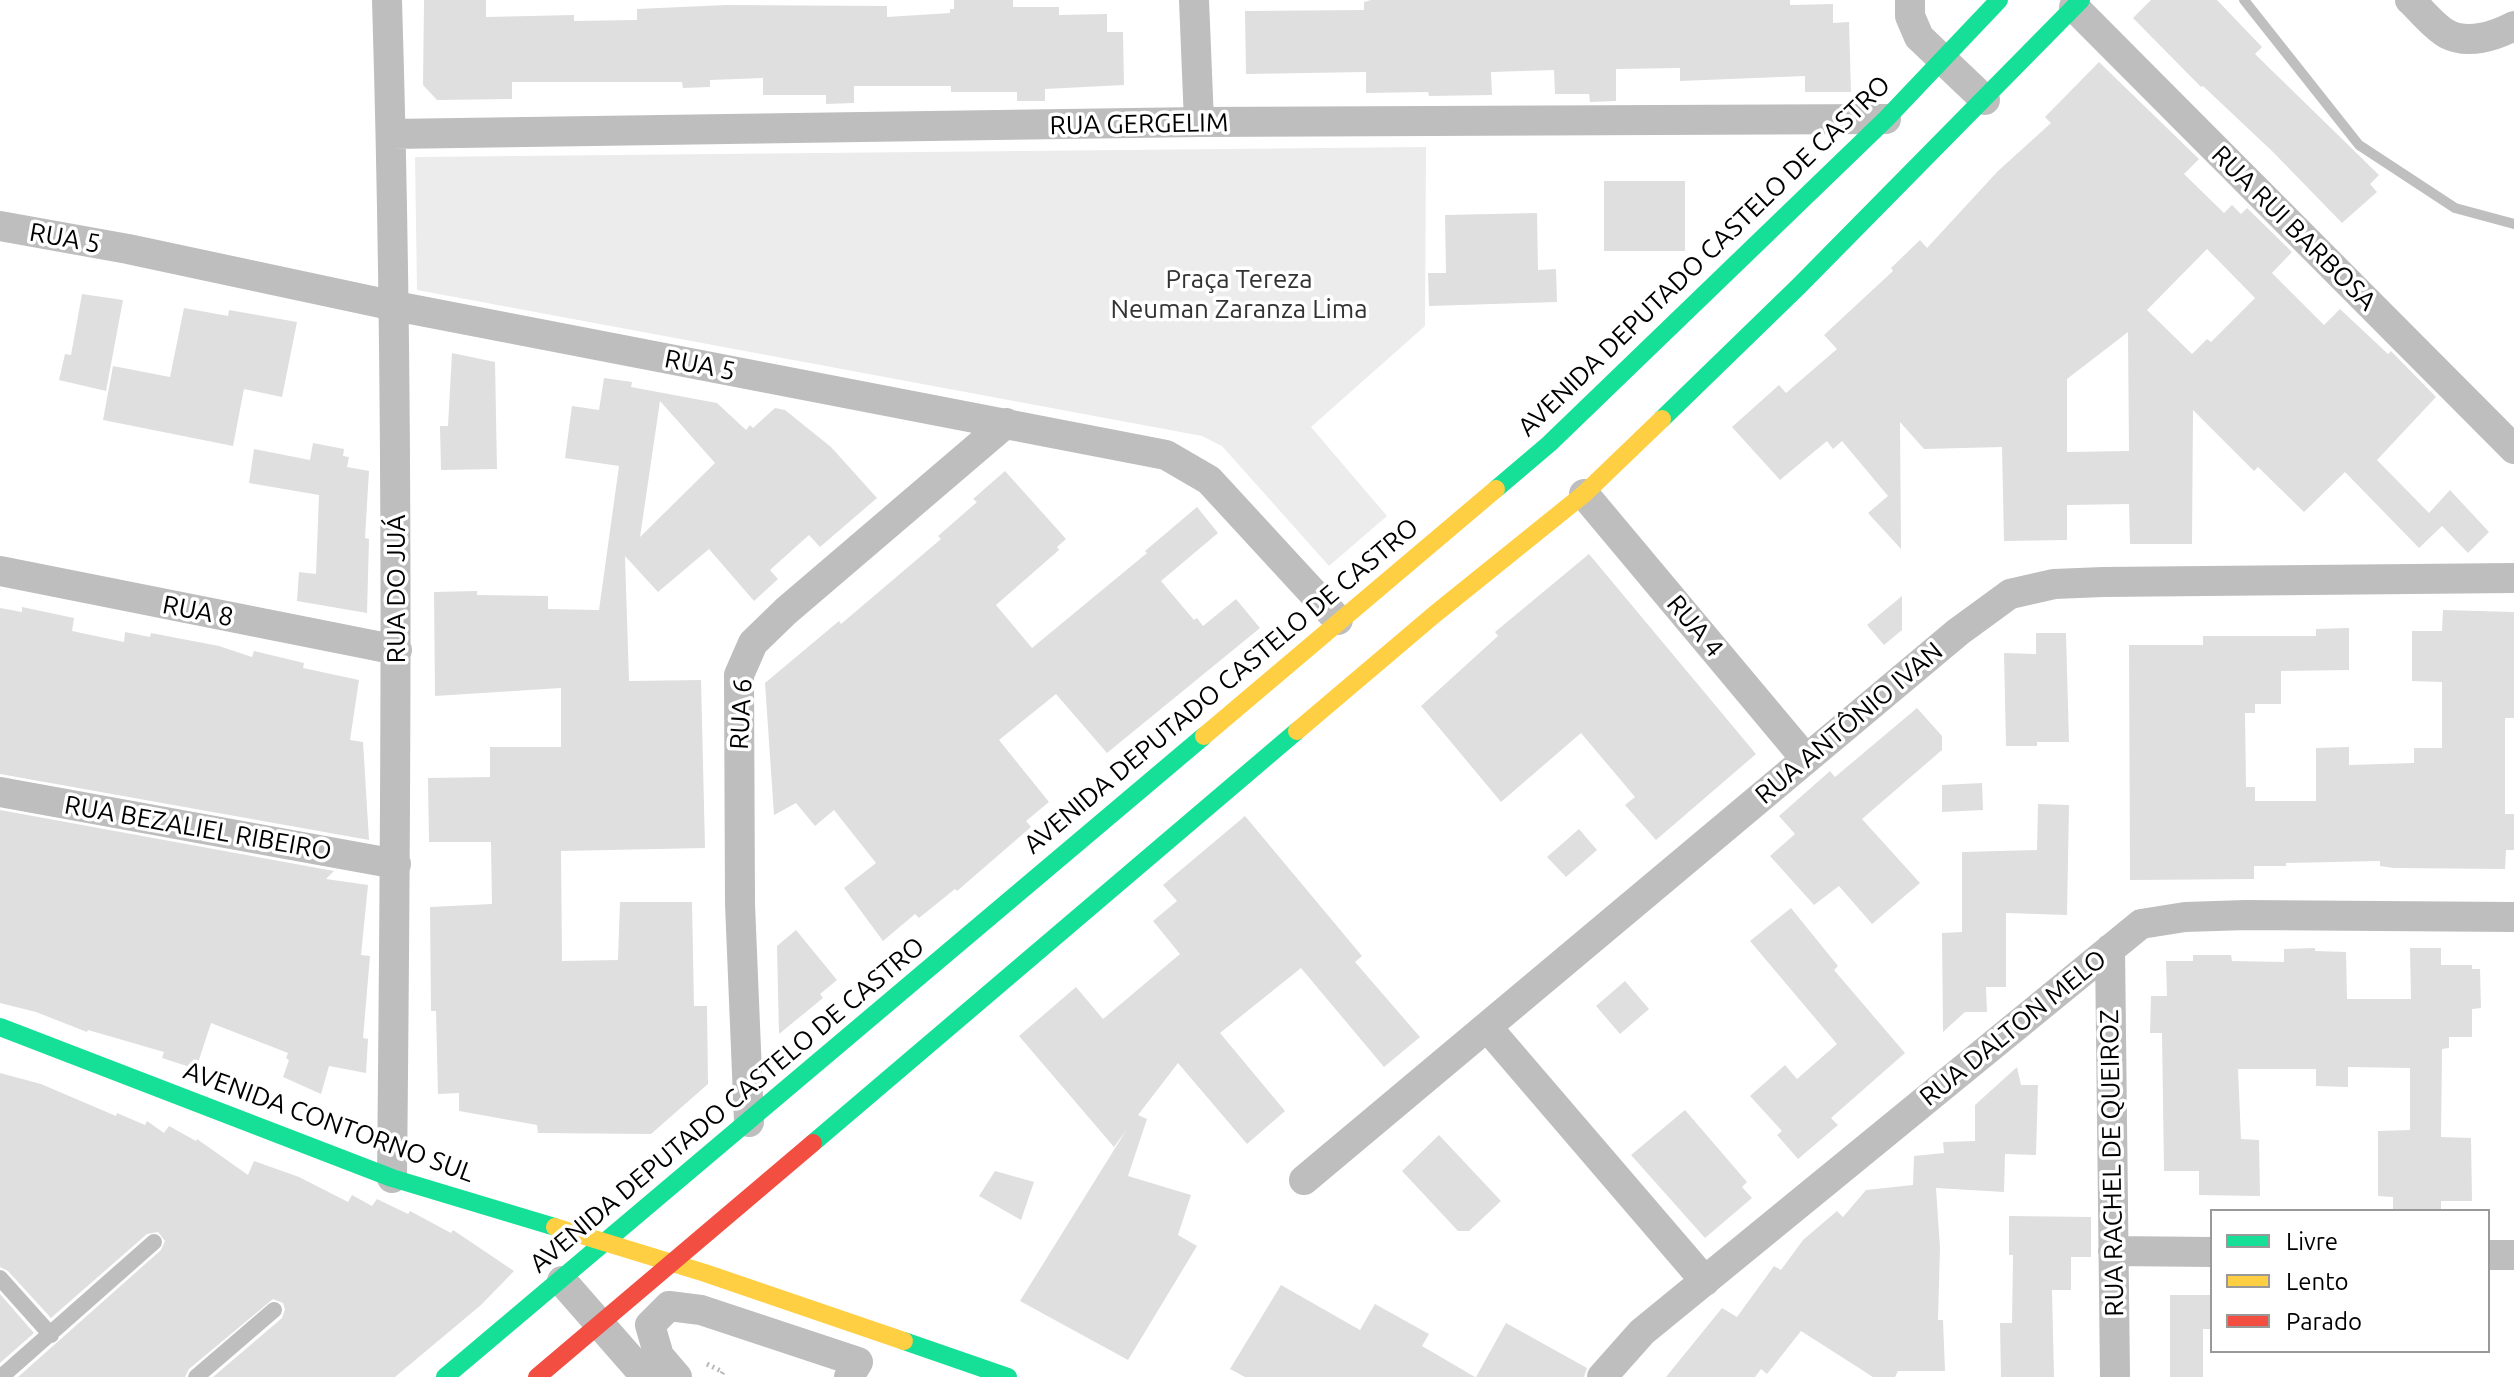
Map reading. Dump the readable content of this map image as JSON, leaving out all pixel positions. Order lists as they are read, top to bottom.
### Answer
{
  "streets": {
    "main road": ["AVENIDA DEPUTADO CASTELO DE CASTRO", "AVENIDA CONTORNO SUL"],
    "street": [
      "RUA GERGELIM",
      "RUA RUI BARBOSA",
      "RUA 5",
      "RUA DO JUÁ",
      "RUA 8",
      "RUA 4",
      "RUA 6",
      "RUA ANTÔNIO IVAN",
      "RUA BEZALIEL RIBEIRO",
      "RUA DALTON MELO",
      "RUA RACHEL DE QUEIROZ"
    ]
  },
  "crossings": [
    ["RUA GERGELIM", "AVENIDA DEPUTADO CASTELO DE CASTRO"],
    ["RUA GERGELIM", "RUA DO JUÁ"],
    ["RUA 5", "AVENIDA DEPUTADO CASTELO DE CASTRO"],
    ["RUA 5", "RUA DO JUÁ"],
    ["RUA 5", "RUA 6"],
    ["AVENIDA DEPUTADO CASTELO DE CASTRO", "RUA 6"],
    ["AVENIDA DEPUTADO CASTELO DE CASTRO", "AVENIDA CONTORNO SUL"],
    ["RUA DO JUÁ", "RUA 8"],
    ["RUA DO JUÁ", "RUA BEZALIEL RIBEIRO"],
    ["RUA DO JUÁ", "AVENIDA CONTORNO SUL"],
    ["RUA 4", "RUA ANTÔNIO IVAN"],
    ["RUA DALTON MELO", "RUA RACHEL DE QUEIROZ"]
  ],
  "parks": ["Praça Tereza Neuman Zaranza Lima"],
  "legend": ["Livre", "Lento", "Parado"]
}
